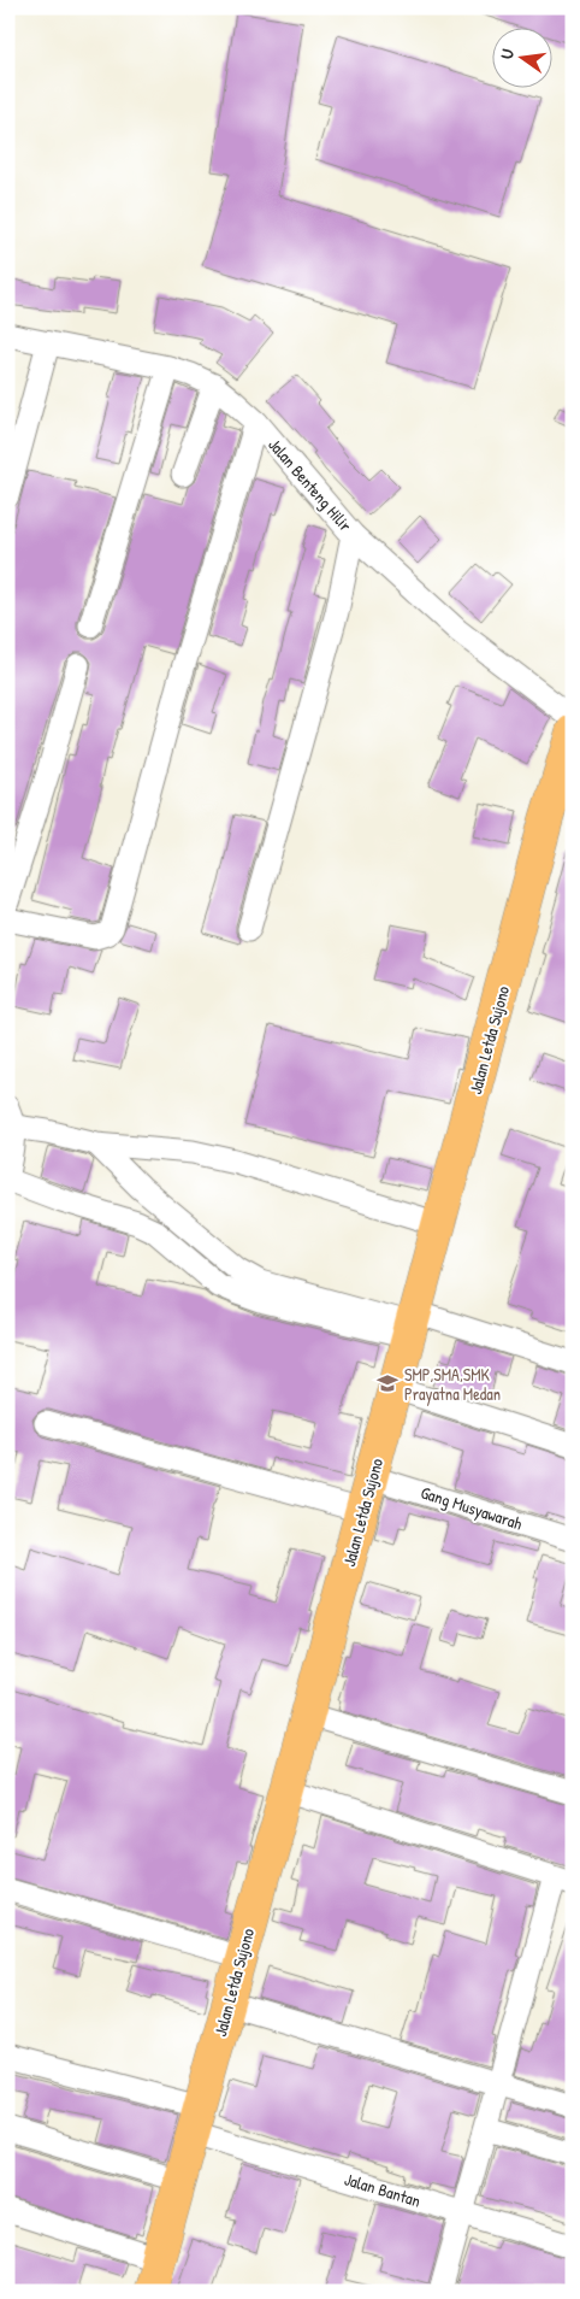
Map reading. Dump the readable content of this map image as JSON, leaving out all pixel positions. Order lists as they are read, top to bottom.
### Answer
{
  "streets": {
    "highway": ["Jalan Letda Sujono"],
    "street": ["Jalan Benteng Hilir", "Gang Musyawarah", "Jalan Bantan"]
  },
  "crossings": [
    ["Jalan Letda Sujono", "Gang Musyawarah"],
    ["Jalan Letda Sujono", "Jalan Bantan"]
  ],
  "places": {
    "school or university": ["SMP,SMA,SMK Prayatna Medan"]
  },
  "north": "left"
}
